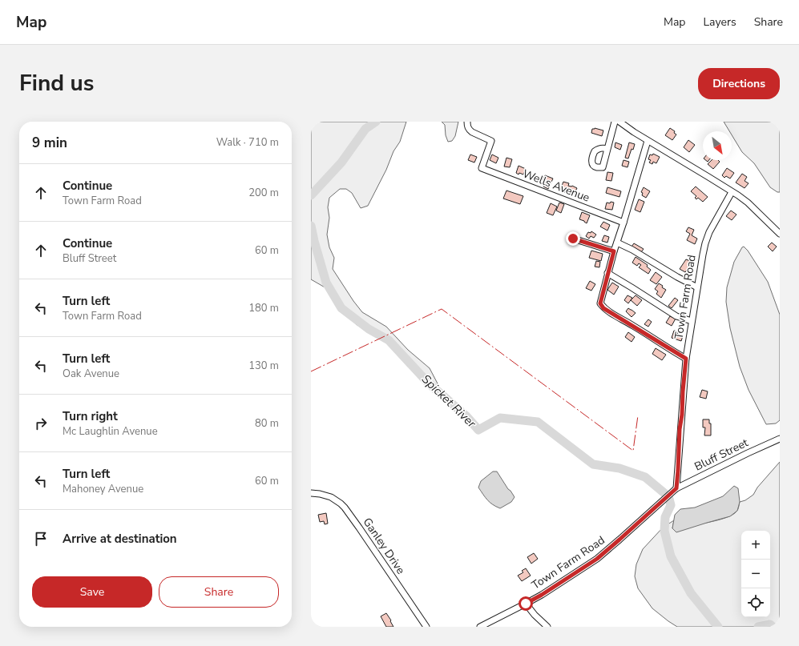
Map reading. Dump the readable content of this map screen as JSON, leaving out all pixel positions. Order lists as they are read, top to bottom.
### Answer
{
  "streets": {
    "street": [
      "Wells Avenue",
      "Town Farm Road",
      "Bluff Street",
      "Ganley Drive"
    ]
  },
  "crossings": [
    ["Town Farm Road", "Bluff Street"]
  ],
  "water": ["Spicket River"],
  "north": "bottom right",
  "page": {
    "header": "Map",
    "nav": ["Map", "Layers", "Share"],
    "title": "Find us",
    "buttons": [
      "Directions",
      ["Save", "Share"]
    ],
    "heading": ["9 min", "Walk · 710 m"],
    "list": [
      ["Continue", "Town Farm Road", "200 m"],
      ["Continue", "Bluff Street", "60 m"],
      ["Turn left", "Town Farm Road", "180 m"],
      ["Turn left", "Oak Avenue", "130 m"],
      ["Turn right", "Mc Laughlin Avenue", "80 m"],
      ["Turn left", "Mahoney Avenue", "60 m"],
      "Arrive at destination"
    ],
    "map_buttons": ["+", "−"]
  }
}
